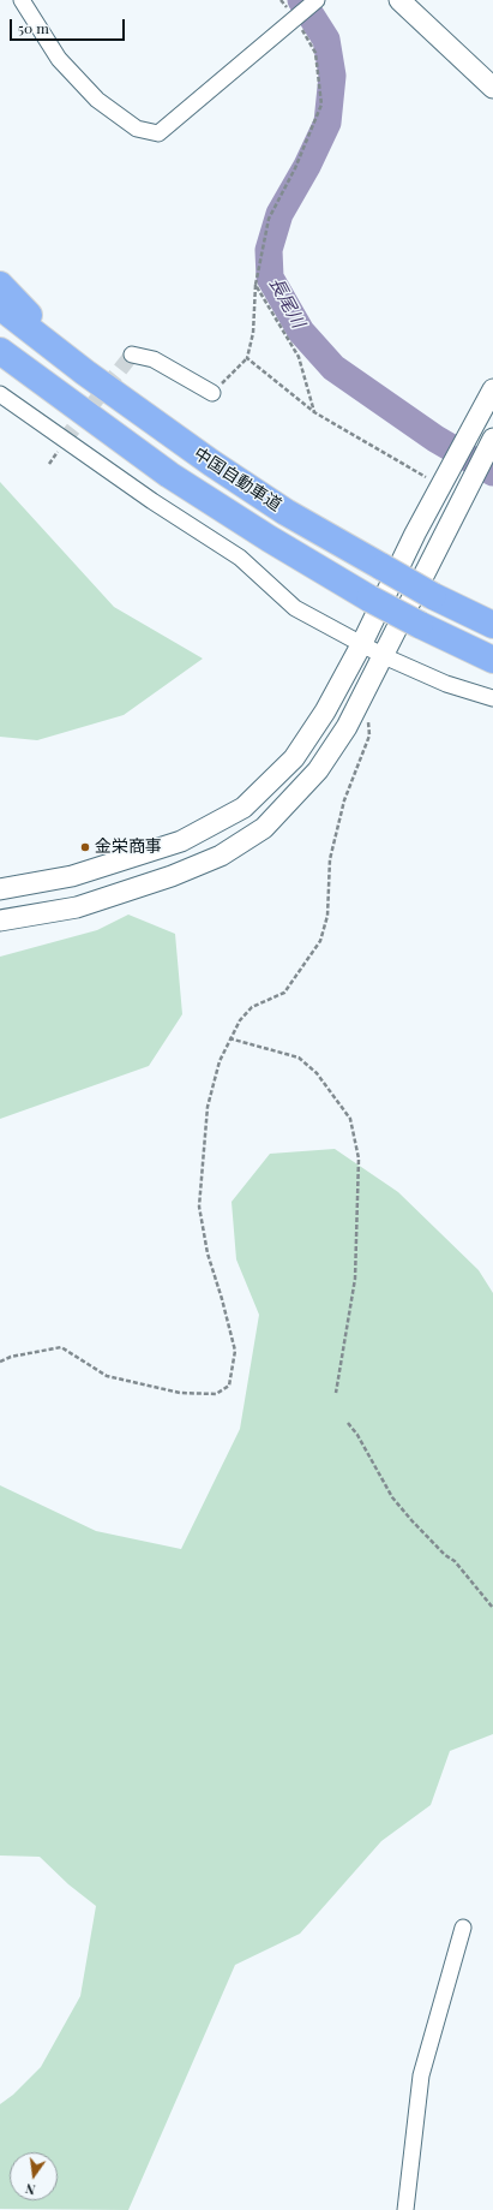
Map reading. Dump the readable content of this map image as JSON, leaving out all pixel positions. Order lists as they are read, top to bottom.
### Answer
{
  "streets": {
    "highway": ["中国自動車道"]
  },
  "water": ["長尾川"],
  "places": ["金栄商事"],
  "scale_bar": "50 m",
  "north": "bottom"
}
